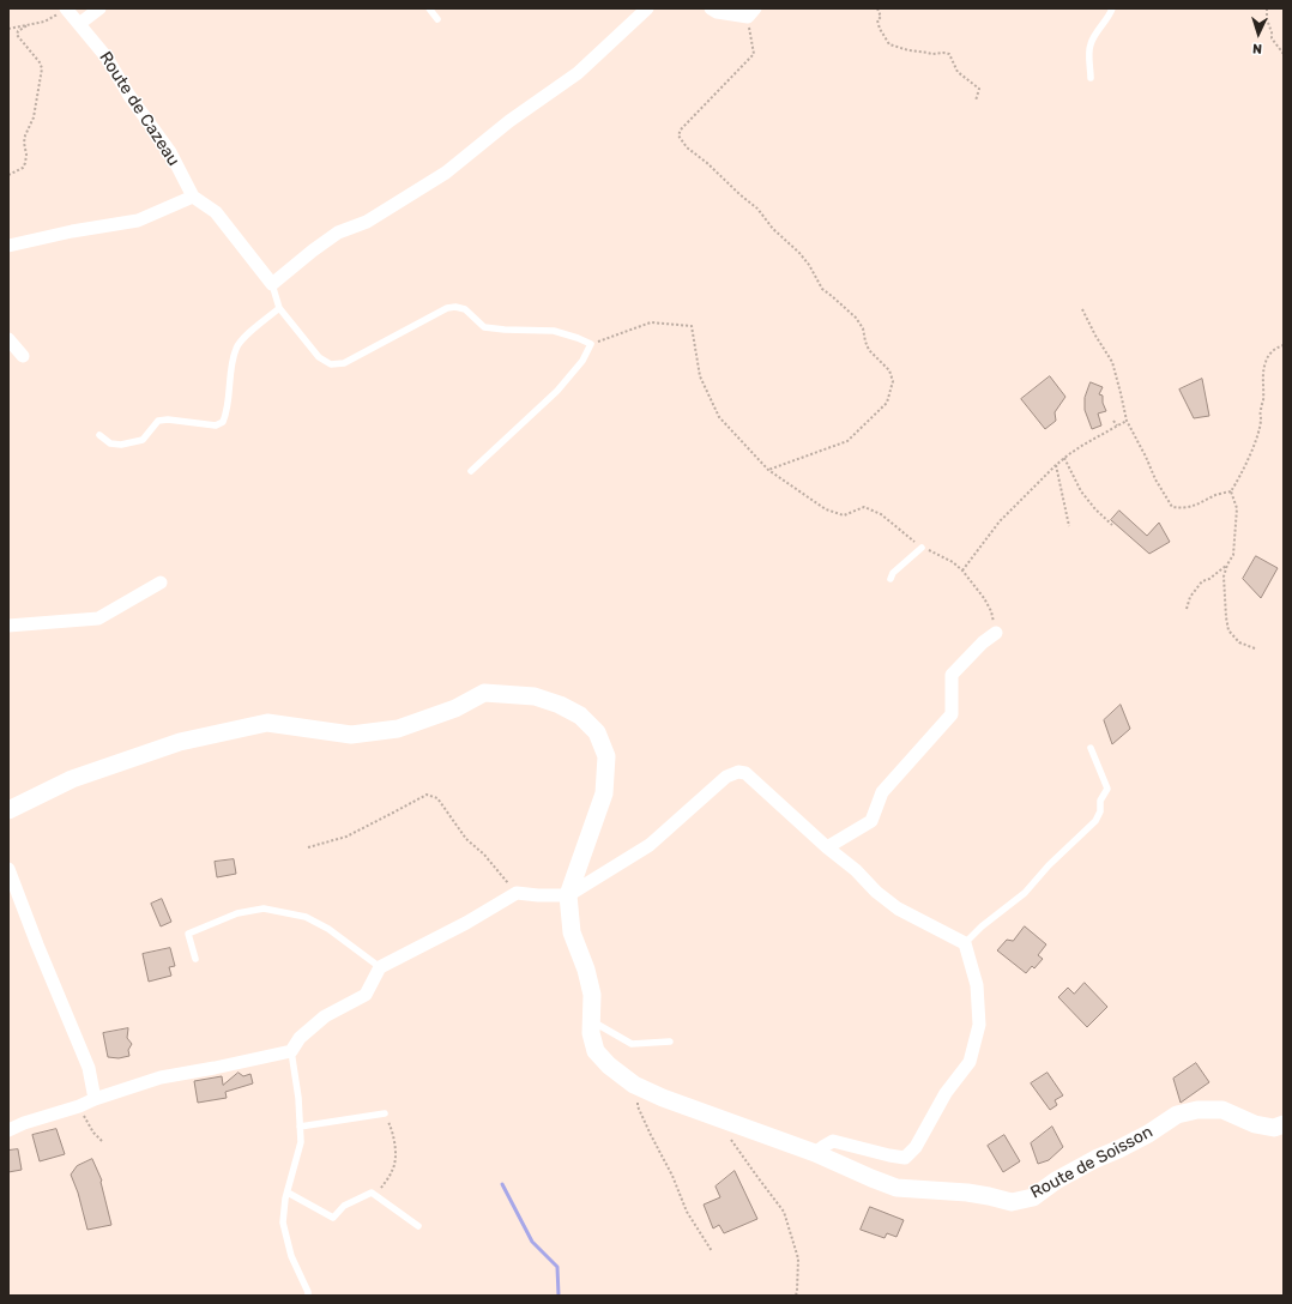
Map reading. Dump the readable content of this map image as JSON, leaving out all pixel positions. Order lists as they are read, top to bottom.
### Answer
{
  "streets": {
    "street": ["Route de Cazeau", "Route de Soisson"]
  },
  "north": "bottom"
}
